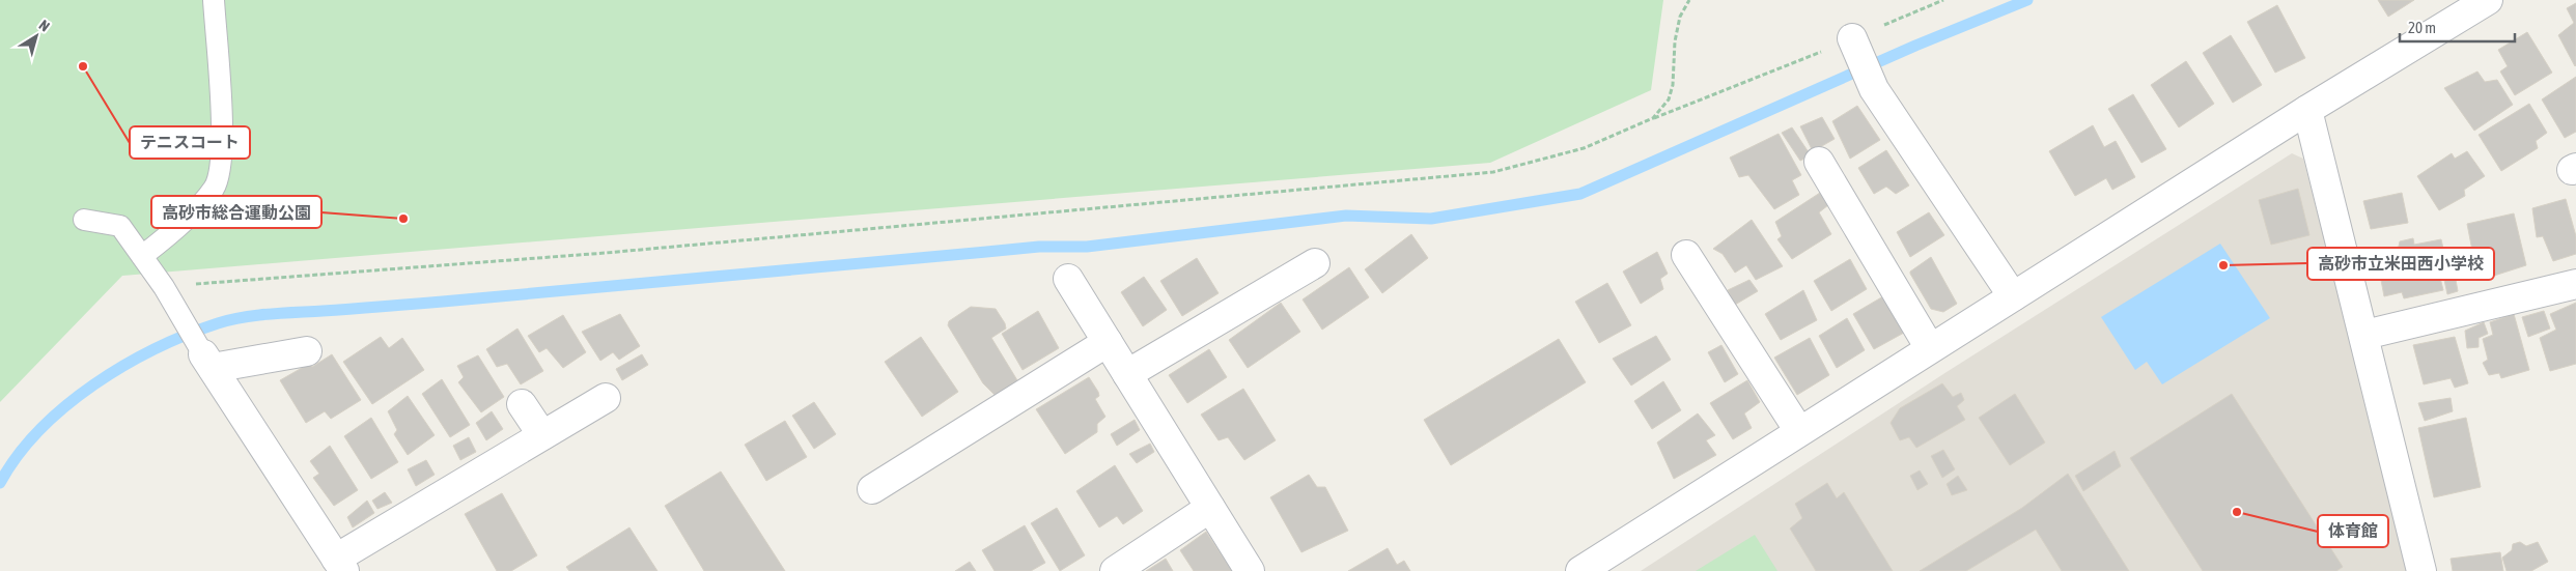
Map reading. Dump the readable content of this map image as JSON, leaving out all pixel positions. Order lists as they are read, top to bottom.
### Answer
{
  "places": [
    "テニスコート",
    "高砂市総合運動公園",
    "高砂市立米田西小学校",
    "体育館"
  ],
  "scale_bar": "20 m",
  "north": "top right"
}
